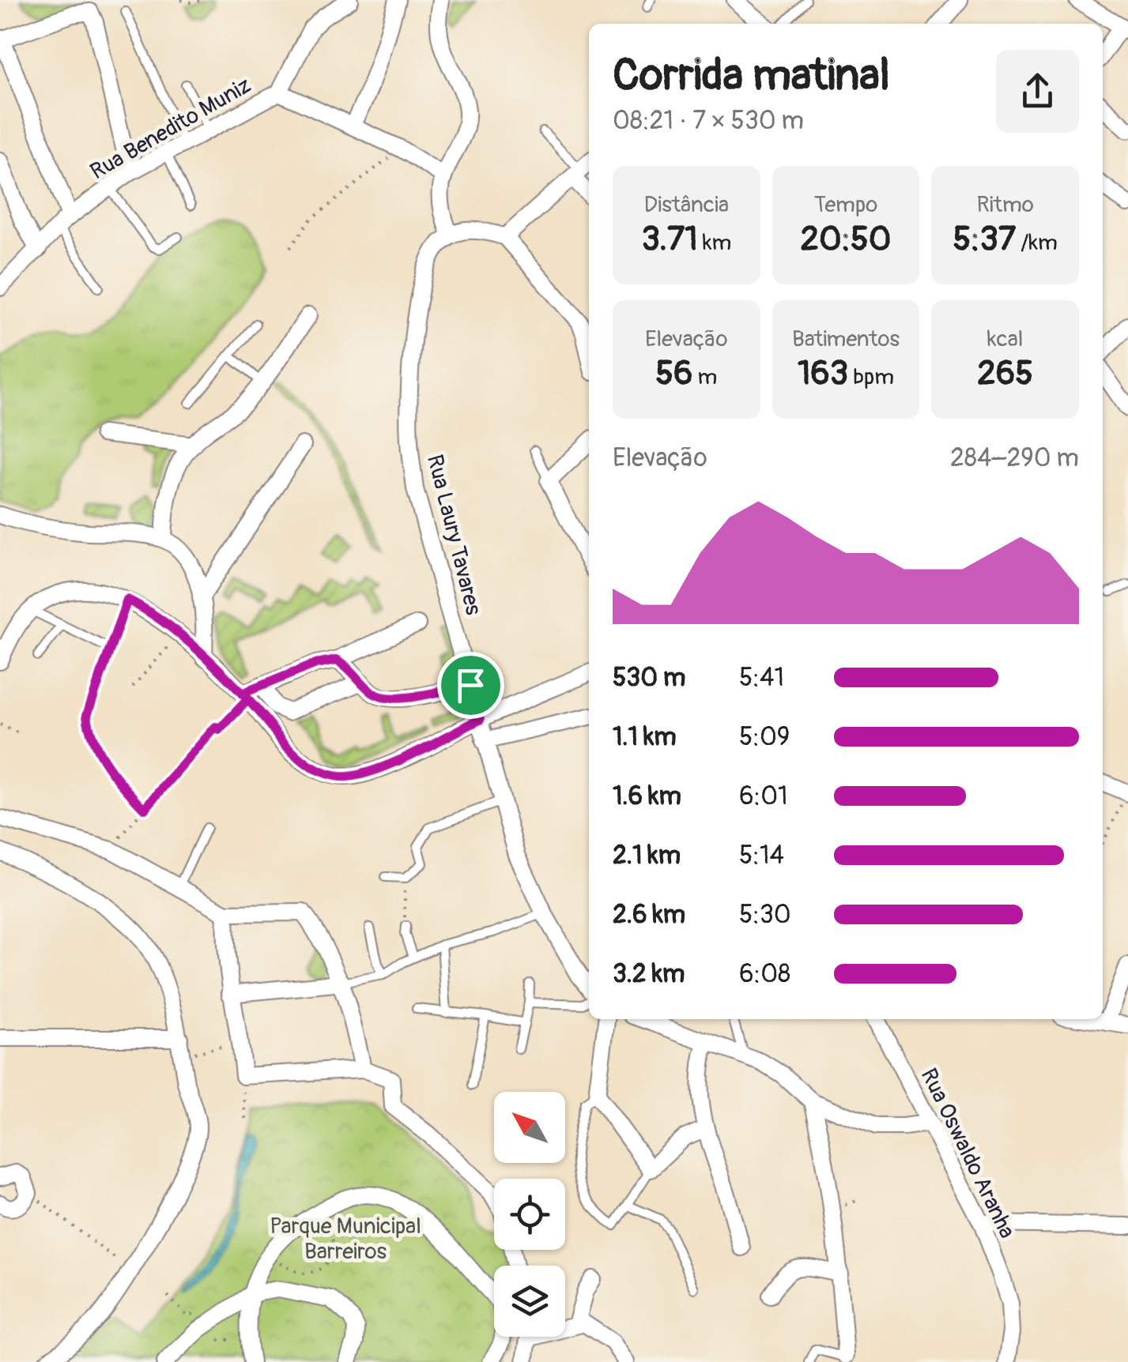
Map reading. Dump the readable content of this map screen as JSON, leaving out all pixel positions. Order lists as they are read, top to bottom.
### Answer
{
  "streets": {
    "street": ["Rua Benedito Muniz", "Rua Laury Tavares", "Rua Oswaldo Aranha"]
  },
  "parks": ["Parque Municipal Barreiros"],
  "north": "top left",
  "page": {
    "heading": ["Corrida matinal", "08:21 · 7 × 530 m"],
    "stats": [
      ["Distância", "3.71 km"],
      ["Tempo", "20:50"],
      ["Ritmo", "5:37 /km"],
      ["Elevação", "56 m"],
      ["Batimentos", "163 bpm"],
      ["kcal", "265"]
    ],
    "chart": ["Elevação", "284–290 m"],
    "list": [
      {
        "name": "530 m",
        "note": "5:41"
      },
      {
        "name": "1.1 km",
        "note": "5:09"
      },
      {
        "name": "1.6 km",
        "note": "6:01"
      },
      {
        "name": "2.1 km",
        "note": "5:14"
      },
      {
        "name": "2.6 km",
        "note": "5:30"
      },
      {
        "name": "3.2 km",
        "note": "6:08"
      }
    ]
  }
}
